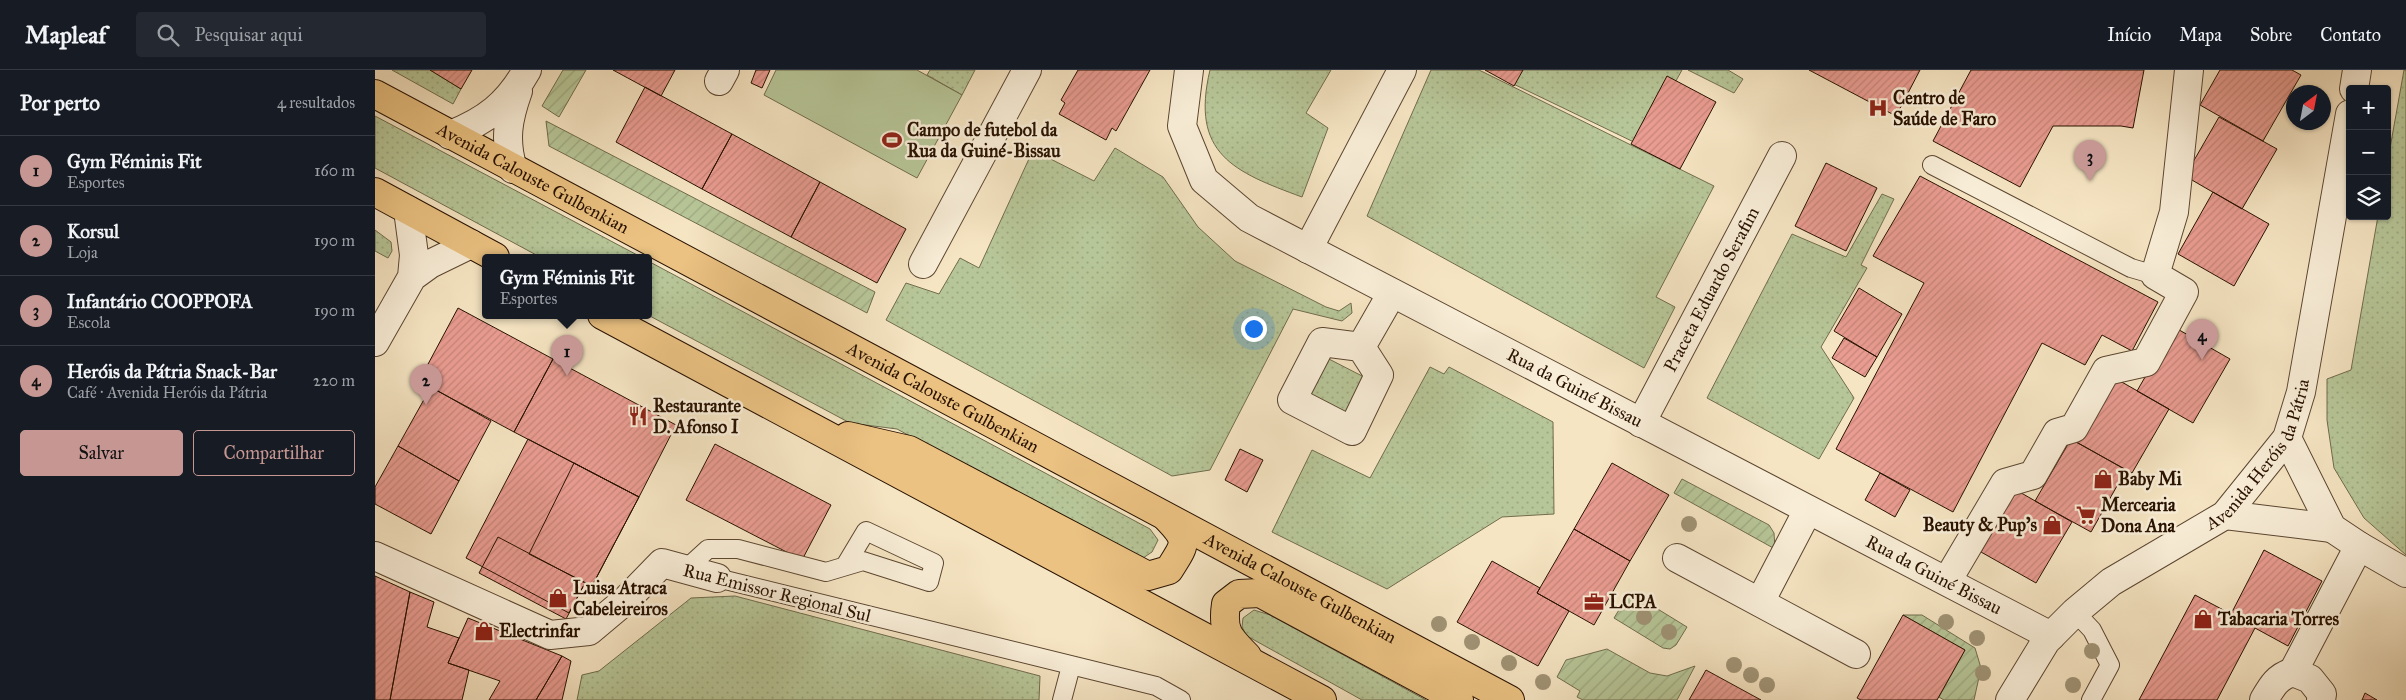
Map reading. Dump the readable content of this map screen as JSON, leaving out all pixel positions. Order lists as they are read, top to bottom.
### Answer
{
  "streets": {
    "main road": ["Avenida Calouste Gulbenkian"],
    "street": [
      "Praceta Eduardo Serafim",
      "Rua da Guiné Bissau",
      "Avenida Heróis da Pátria",
      "Rua Emissor Regional Sul"
    ]
  },
  "crossings": [
    ["Praceta Eduardo Serafim", "Rua da Guiné Bissau"],
    ["Rua da Guiné Bissau", "Avenida Heróis da Pátria"]
  ],
  "places": {
    "hospital": ["Centro de Saúde de Faro"],
    "sports": ["Campo de futebol da Rua da Guiné-Bissau"],
    "restaurant": ["Restaurante D. Afonso I"],
    "shop": [
      "Baby Mi",
      "Beauty & Pup's",
      "Luisa Atraca Cabeleireiros",
      "Tabacaria Torres",
      "Electrinfar"
    ],
    "supermarket": ["Mercearia Dona Ana"],
    "office": ["LCPA"]
  },
  "north": "top right",
  "page": {
    "header": "Mapleaf",
    "search": "Pesquisar aqui",
    "nav": [
      "Início",
      "Mapa",
      "Sobre",
      "Contato"
    ],
    "heading": ["Por perto", "4 resultados"],
    "map_buttons": ["+", "−"],
    "list": [
      {
        "mark": "1",
        "name": "Gym Féminis Fit",
        "note": "Esportes",
        "value": "160 m"
      },
      {
        "mark": "2",
        "name": "Korsul",
        "note": "Loja",
        "value": "190 m"
      },
      {
        "mark": "3",
        "name": "Infantário COOPPOFA",
        "note": "Escola",
        "value": "190 m"
      },
      {
        "mark": "4",
        "name": "Heróis da Pátria Snack-Bar",
        "note": "Café · Avenida Heróis da Pátria",
        "value": "220 m"
      }
    ],
    "pins": [
      "3",
      "4",
      "1",
      "2"
    ],
    "popup": ["Gym Féminis Fit", "Esportes"],
    "buttons": ["Salvar", "Compartilhar"]
  }
}
